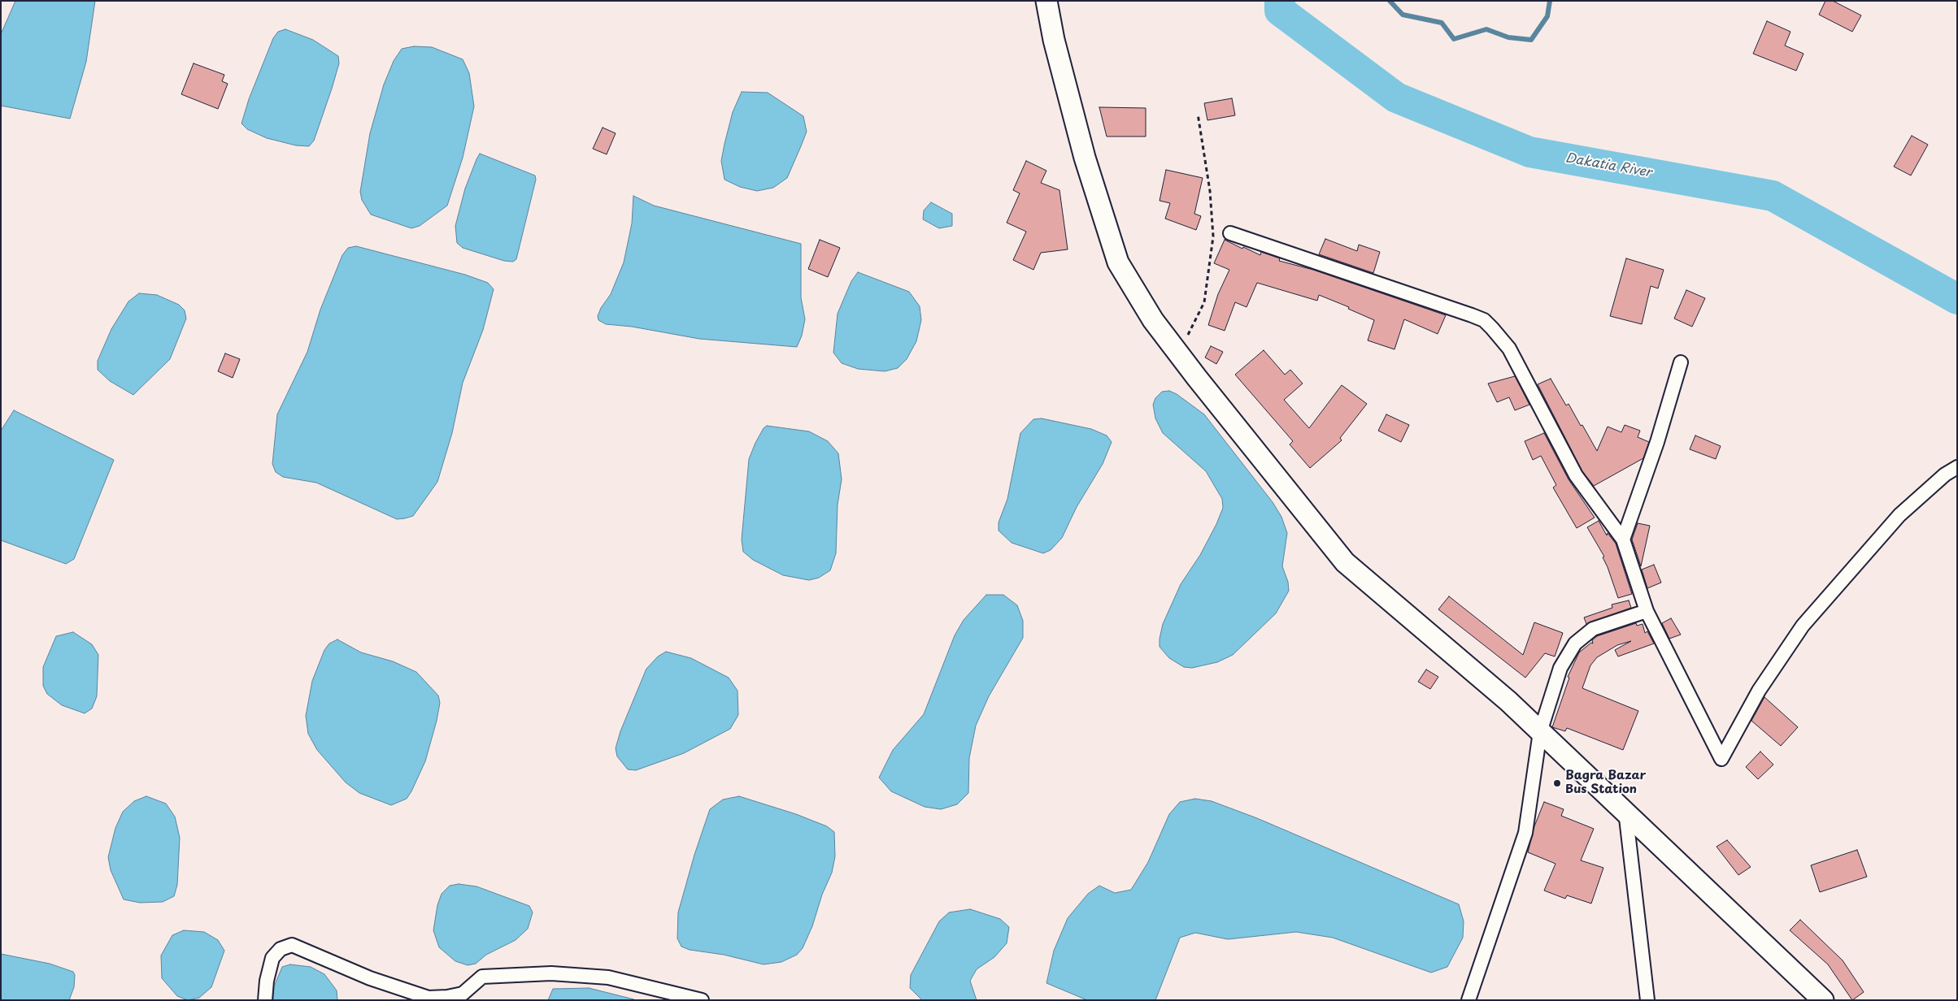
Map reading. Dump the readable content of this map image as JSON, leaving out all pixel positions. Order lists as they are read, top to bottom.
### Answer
{
  "water": ["Dakatia River"],
  "places": ["Bagra Bazar Bus Station"]
}
